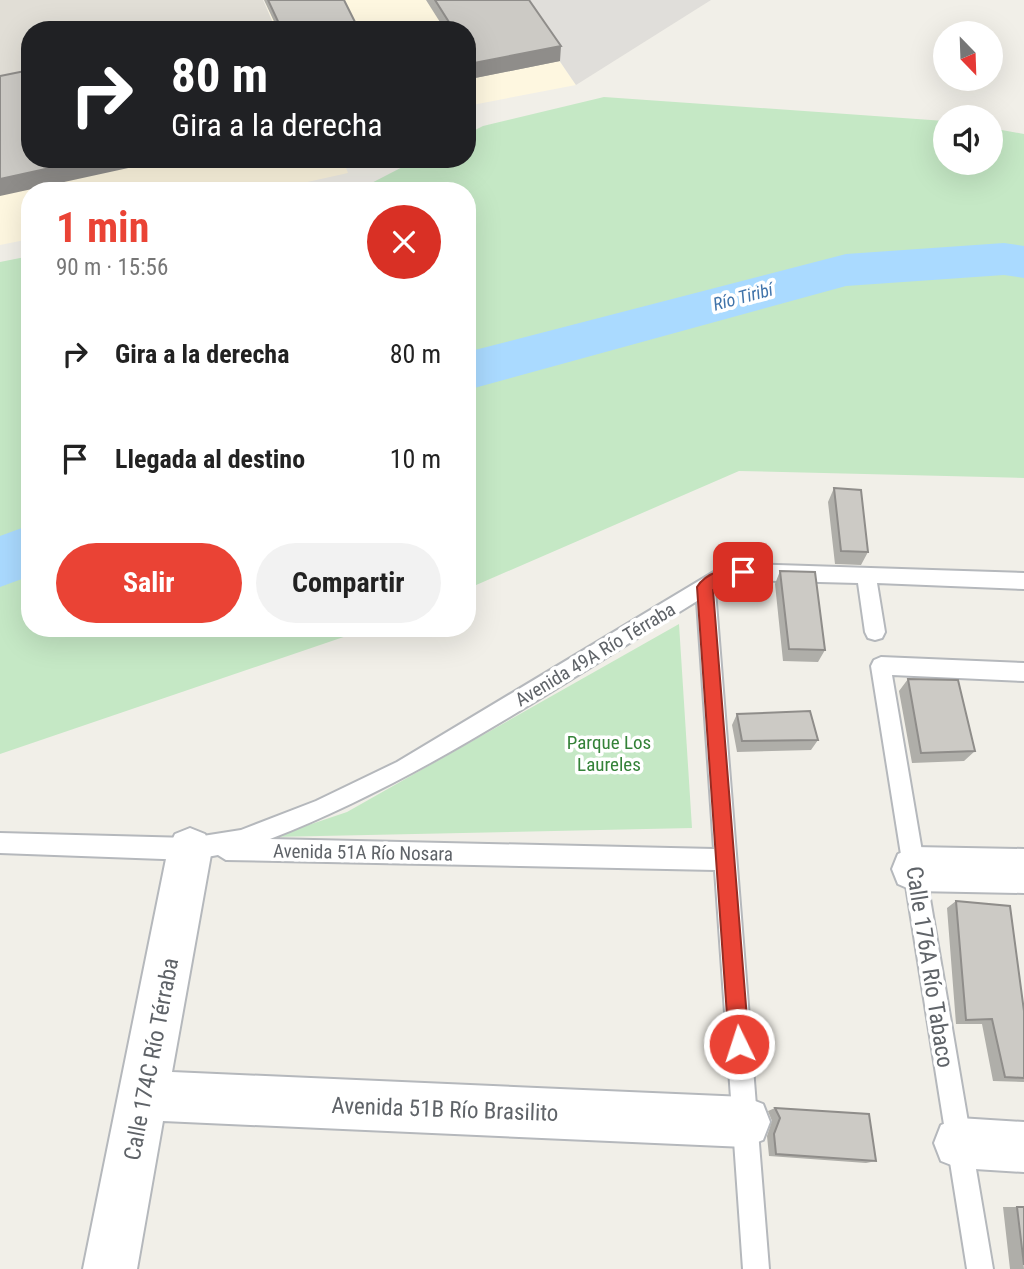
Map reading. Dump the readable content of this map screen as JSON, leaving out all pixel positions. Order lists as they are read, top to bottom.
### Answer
{
  "streets": {
    "street": ["Calle 174C Río Térraba", "Avenida 51B Río Brasilito"],
    "lane": ["Avenida 49A Río Térraba", "Avenida 51A Río Nosara", "Calle 176A Río Tabaco"]
  },
  "crossings": [
    ["Avenida 49A Río Térraba", "Avenida 51A Río Nosara"],
    ["Avenida 49A Río Térraba", "Calle 174C Río Térraba"],
    ["Avenida 51A Río Nosara", "Calle 174C Río Térraba"],
    ["Calle 174C Río Térraba", "Avenida 51B Río Brasilito"]
  ],
  "water": ["Río Tiribí"],
  "parks": ["Parque Los Laureles"],
  "north": "bottom right",
  "page": {
    "turn": ["80 m", "Gira a la derecha"],
    "heading": ["1 min", "90 m · 15:56"],
    "list": [
      {
        "name": "Gira a la derecha",
        "value": "80 m"
      },
      {
        "name": "Llegada al destino",
        "value": "10 m"
      }
    ],
    "buttons": ["Salir", "Compartir"]
  }
}
